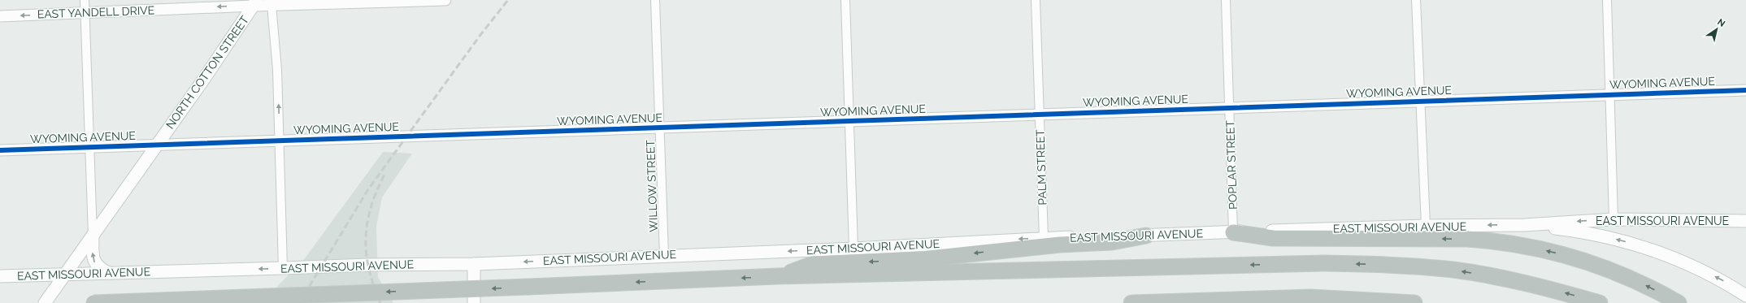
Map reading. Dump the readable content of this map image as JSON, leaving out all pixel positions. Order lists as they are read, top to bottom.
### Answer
{
  "streets": {
    "main road": ["NORTH COTTON STREET", "EAST MISSOURI AVENUE"],
    "street": [
      "EAST YANDELL DRIVE",
      "WYOMING AVENUE",
      "POPLAR STREET",
      "PALM STREET",
      "WILLOW STREET"
    ]
  },
  "crossings": [
    ["EAST YANDELL DRIVE", "NORTH COTTON STREET"],
    ["NORTH COTTON STREET", "WYOMING AVENUE"],
    ["NORTH COTTON STREET", "EAST MISSOURI AVENUE"],
    ["WYOMING AVENUE", "POPLAR STREET"],
    ["WYOMING AVENUE", "PALM STREET"],
    ["WYOMING AVENUE", "WILLOW STREET"],
    ["POPLAR STREET", "EAST MISSOURI AVENUE"],
    ["PALM STREET", "EAST MISSOURI AVENUE"],
    ["WILLOW STREET", "EAST MISSOURI AVENUE"]
  ],
  "one_way": ["EAST YANDELL DRIVE", "EAST MISSOURI AVENUE"],
  "north": "top right"
}
